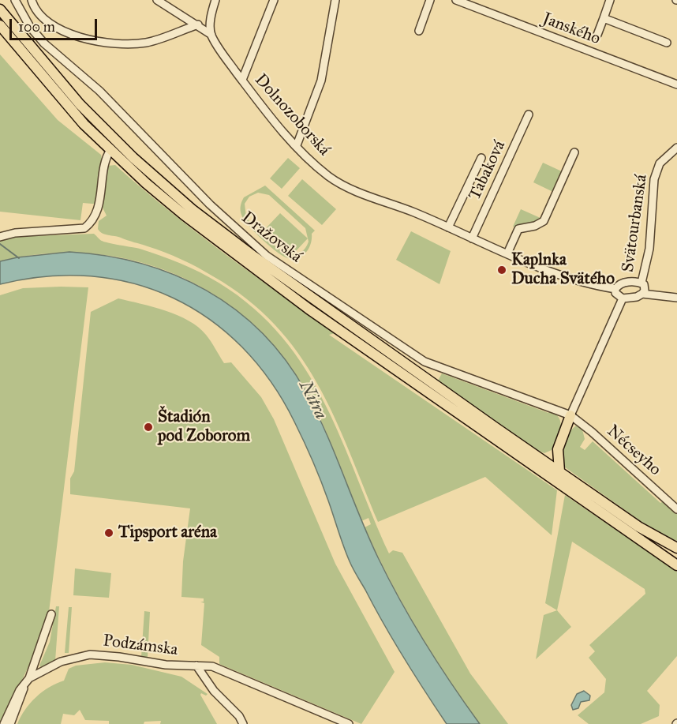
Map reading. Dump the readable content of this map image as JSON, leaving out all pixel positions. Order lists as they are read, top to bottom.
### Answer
{
  "streets": {
    "street": [
      "Janského",
      "Dolnozoborská",
      "Tabaková",
      "Svätourbanská",
      "Dražovská",
      "Nécseyho",
      "Podzámska"
    ]
  },
  "crossings": [
    ["Dolnozoborská", "Tabaková"],
    ["Dražovská", "Nécseyho"]
  ],
  "water": ["Nitra"],
  "places": ["Kaplnka Ducha Svätého", "Štadión pod Zoborom", "Tipsport aréna"],
  "scale_bar": "100 m"
}
